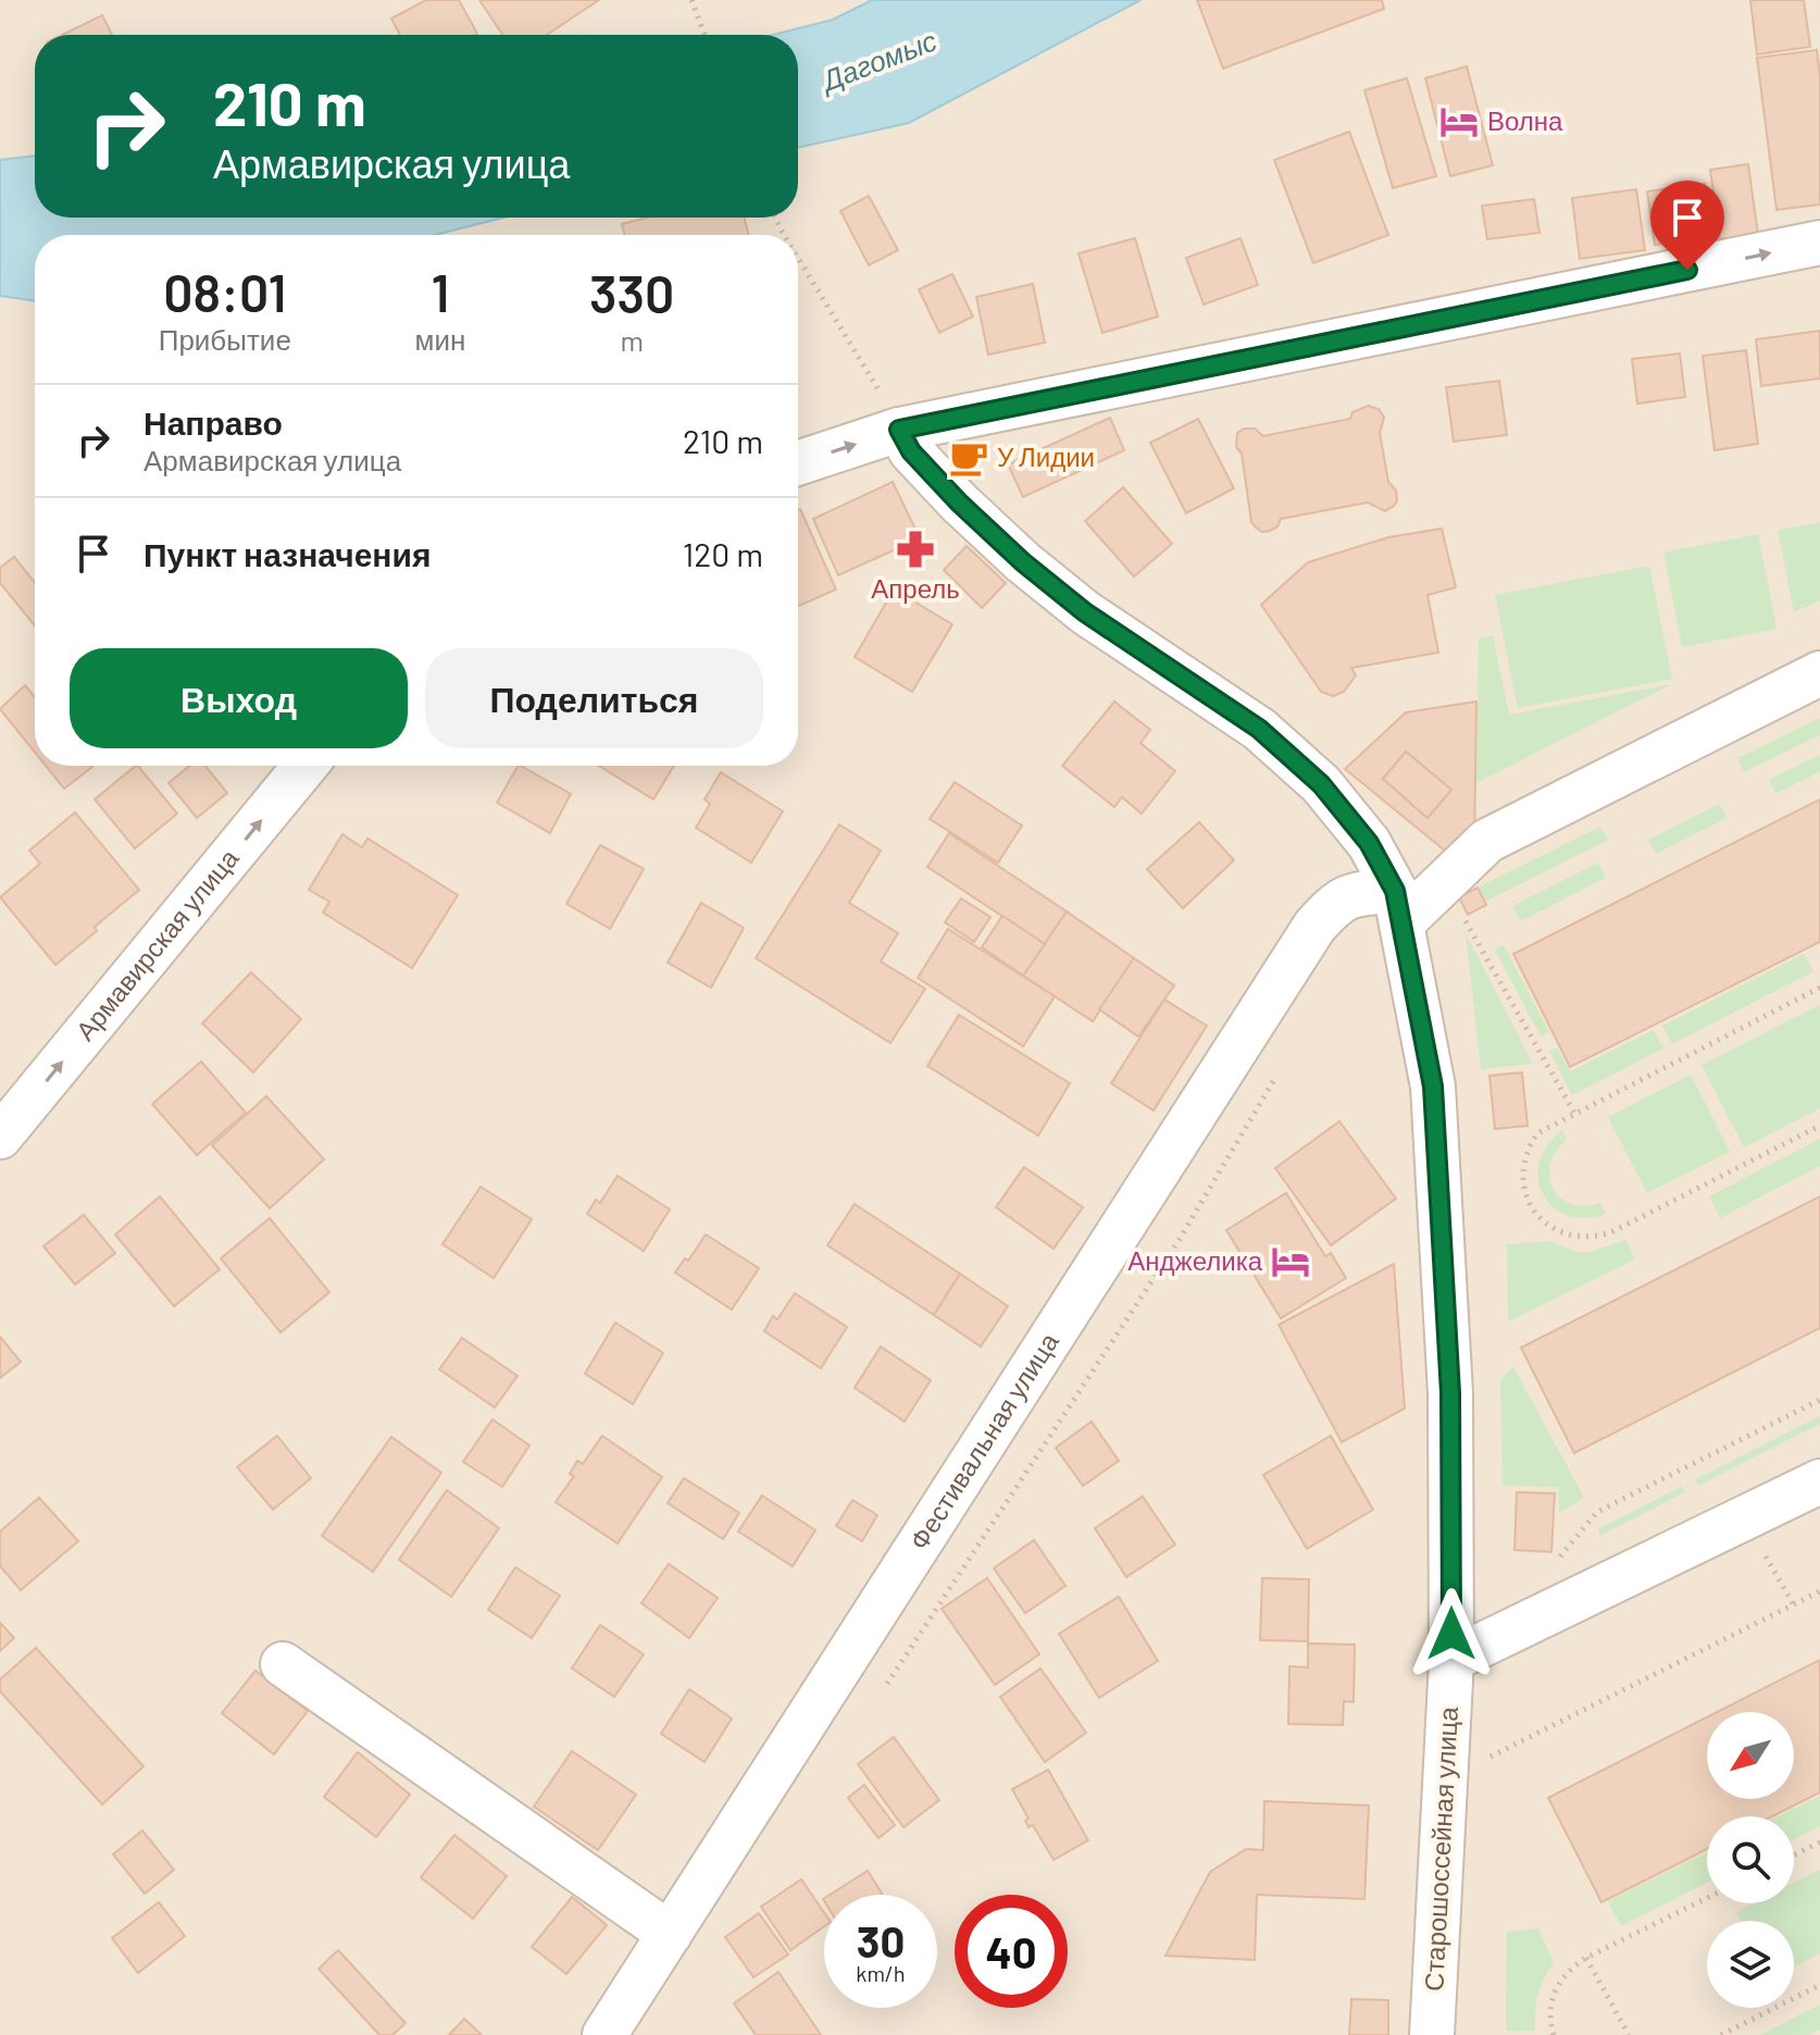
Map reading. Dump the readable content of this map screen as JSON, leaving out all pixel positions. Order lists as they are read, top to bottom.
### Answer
{
  "streets": {
    "street": ["Армавирская улица", "Фестивальная улица", "Старошоссейная улица"]
  },
  "crossings": [
    ["Фестивальная улица", "Старошоссейная улица"]
  ],
  "one_way": ["Армавирская улица"],
  "water": ["Дагомыс"],
  "places": {
    "hotel": ["Волна", "Анджелика"],
    "cafe": ["У Лидии"],
    "pharmacy": ["Апрель"]
  },
  "north": "bottom left",
  "page": {
    "turn": ["210 m", "Армавирская улица"],
    "eta": [
      "08:01",
      "Прибытие",
      "1",
      "мин",
      "330",
      "m"
    ],
    "list": [
      {
        "name": "Направо",
        "note": "Армавирская улица",
        "value": "210 m"
      },
      {
        "name": "Пункт назначения",
        "value": "120 m"
      }
    ],
    "buttons": ["Выход", "Поделиться"],
    "speed": "30 km/h",
    "limit": "40"
  }
}
